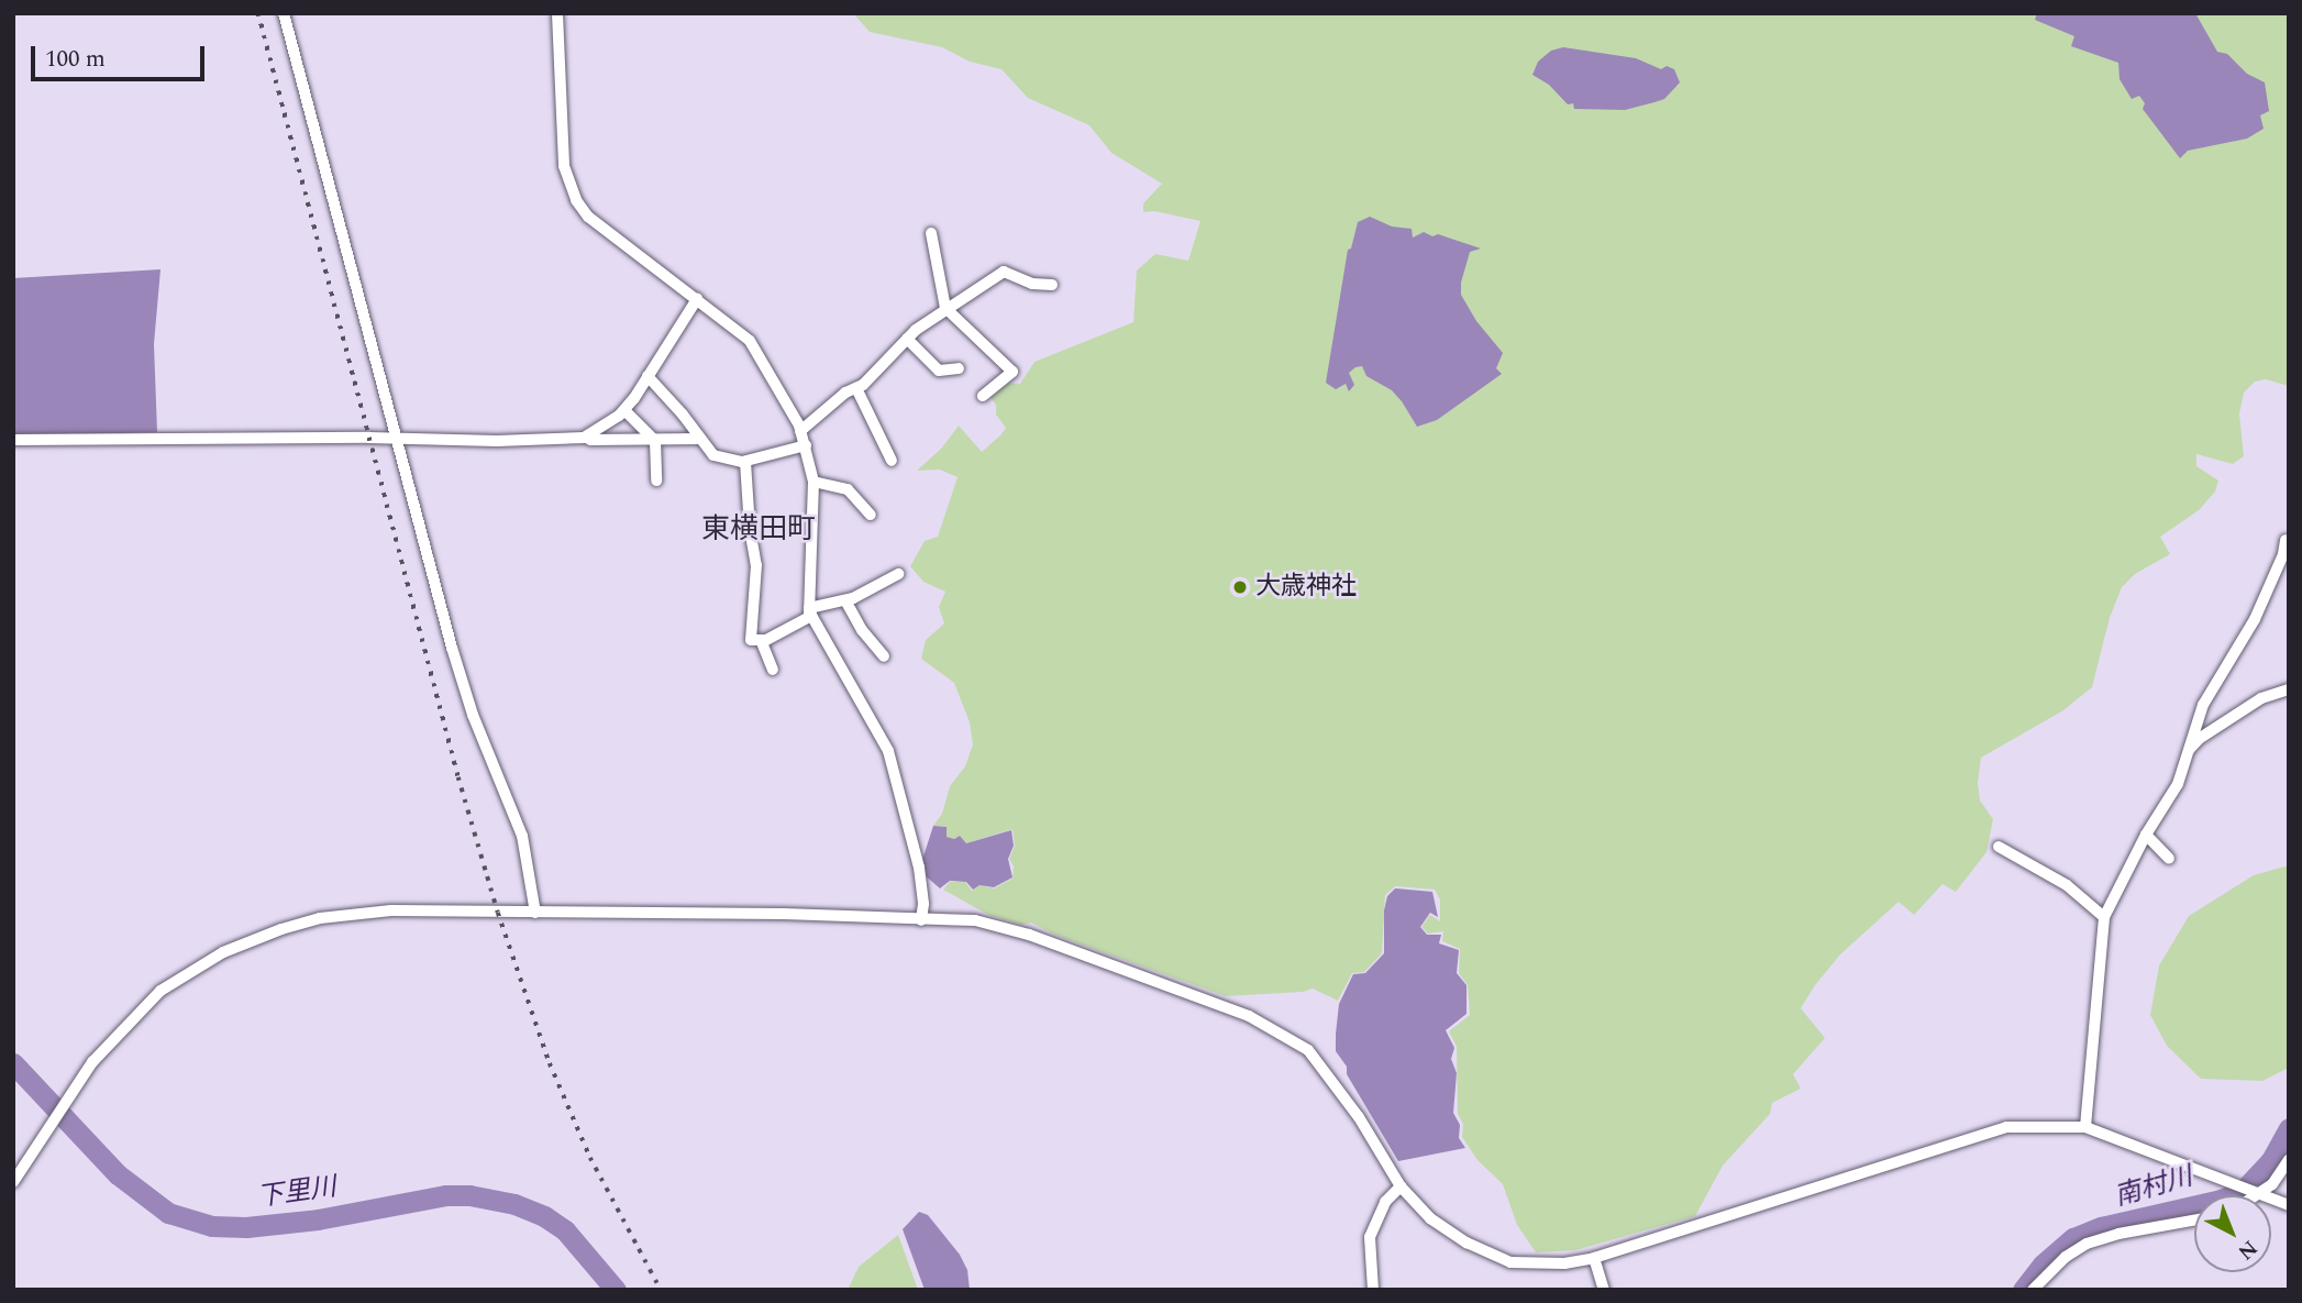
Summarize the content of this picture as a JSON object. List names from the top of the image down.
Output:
{
  "districts": ["東横田町"],
  "water": ["南村川", "下里川"],
  "places": ["大歳神社"],
  "scale_bar": "100 m",
  "north": "bottom right"
}
